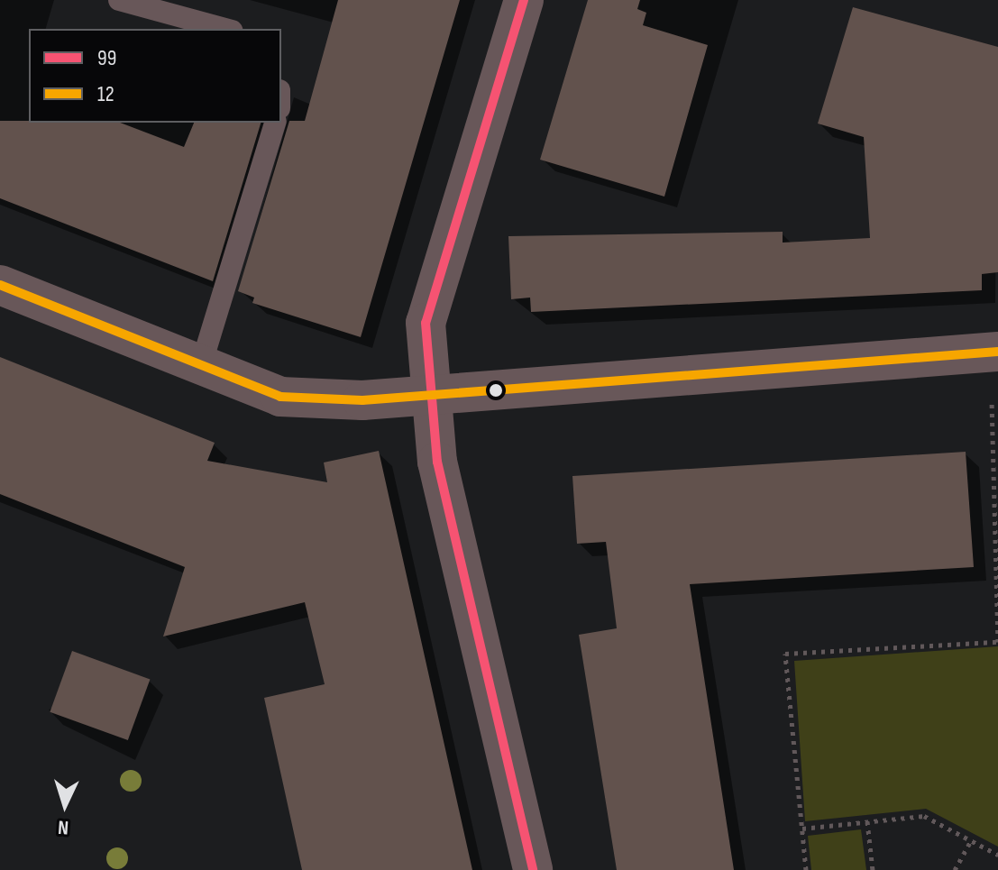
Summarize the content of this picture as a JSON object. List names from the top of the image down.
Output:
{
  "lines": ["transit line 99", "transit line 12"],
  "legend": ["99", "12"],
  "north": "bottom"
}
